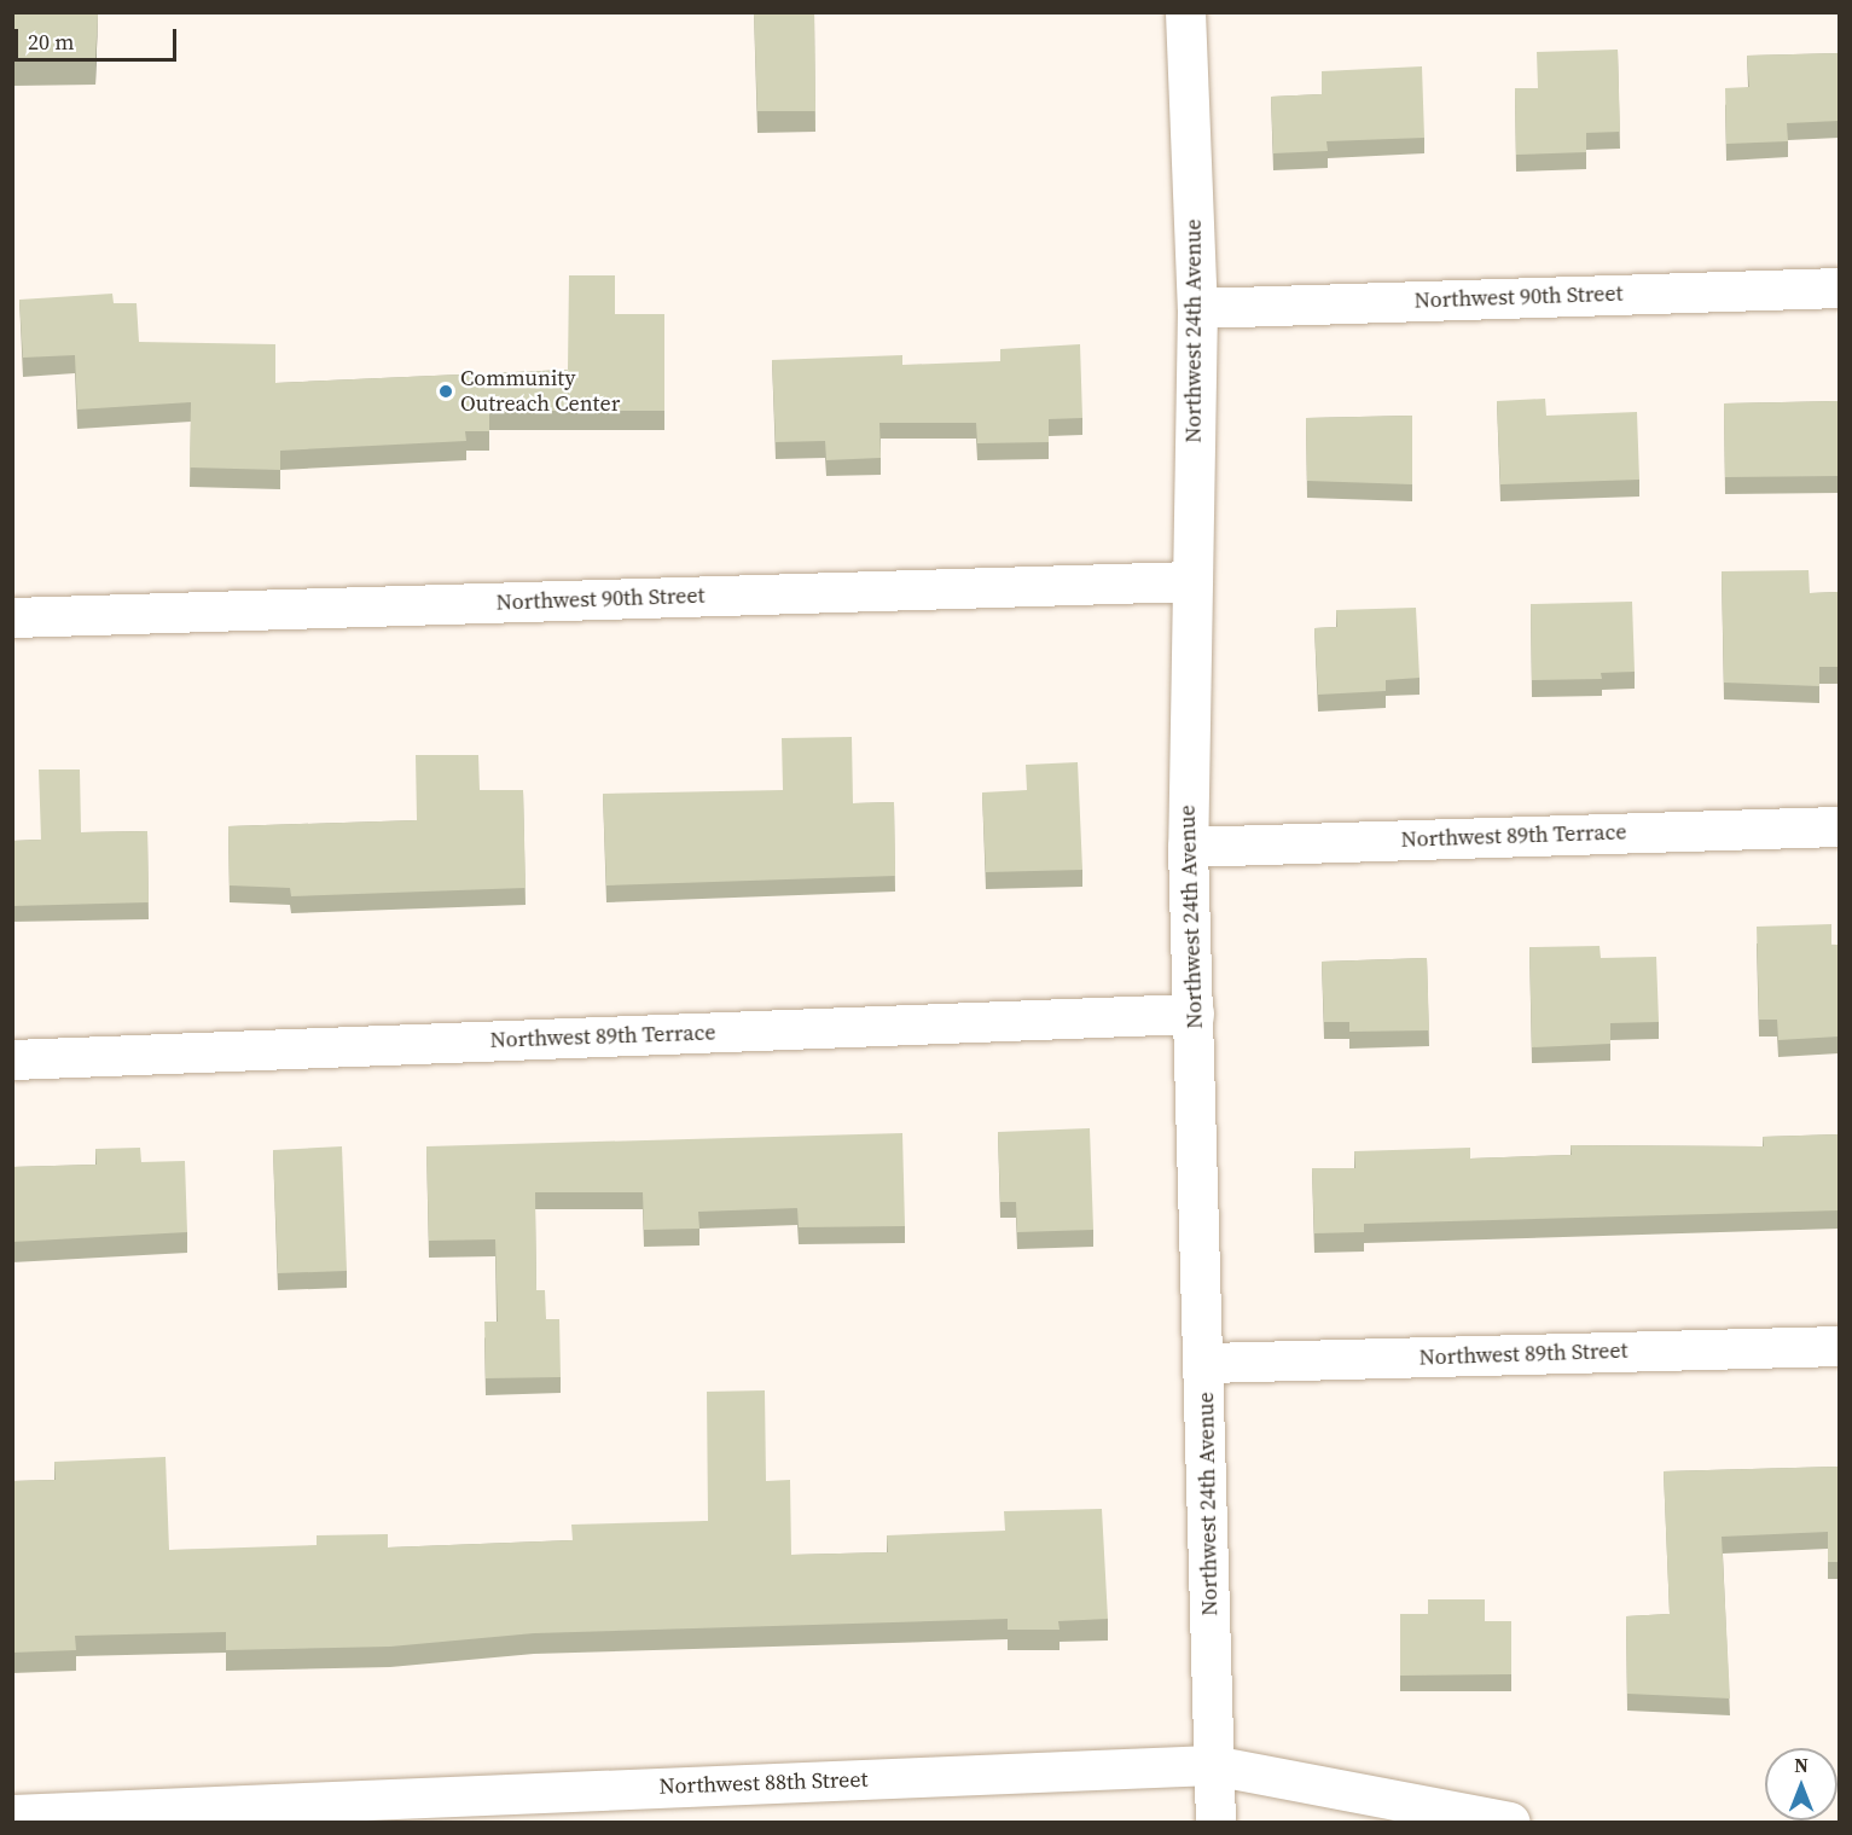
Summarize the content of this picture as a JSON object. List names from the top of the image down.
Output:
{
  "streets": {
    "street": [
      "Northwest 90th Street",
      "Northwest 24th Avenue",
      "Northwest 89th Terrace",
      "Northwest 89th Street",
      "Northwest 88th Street"
    ]
  },
  "crossings": [
    ["Northwest 90th Street", "Northwest 24th Avenue"],
    ["Northwest 24th Avenue", "Northwest 89th Terrace"],
    ["Northwest 24th Avenue", "Northwest 89th Street"],
    ["Northwest 24th Avenue", "Northwest 88th Street"]
  ],
  "places": ["Community Outreach Center"],
  "scale_bar": "20 m",
  "north": "top"
}
